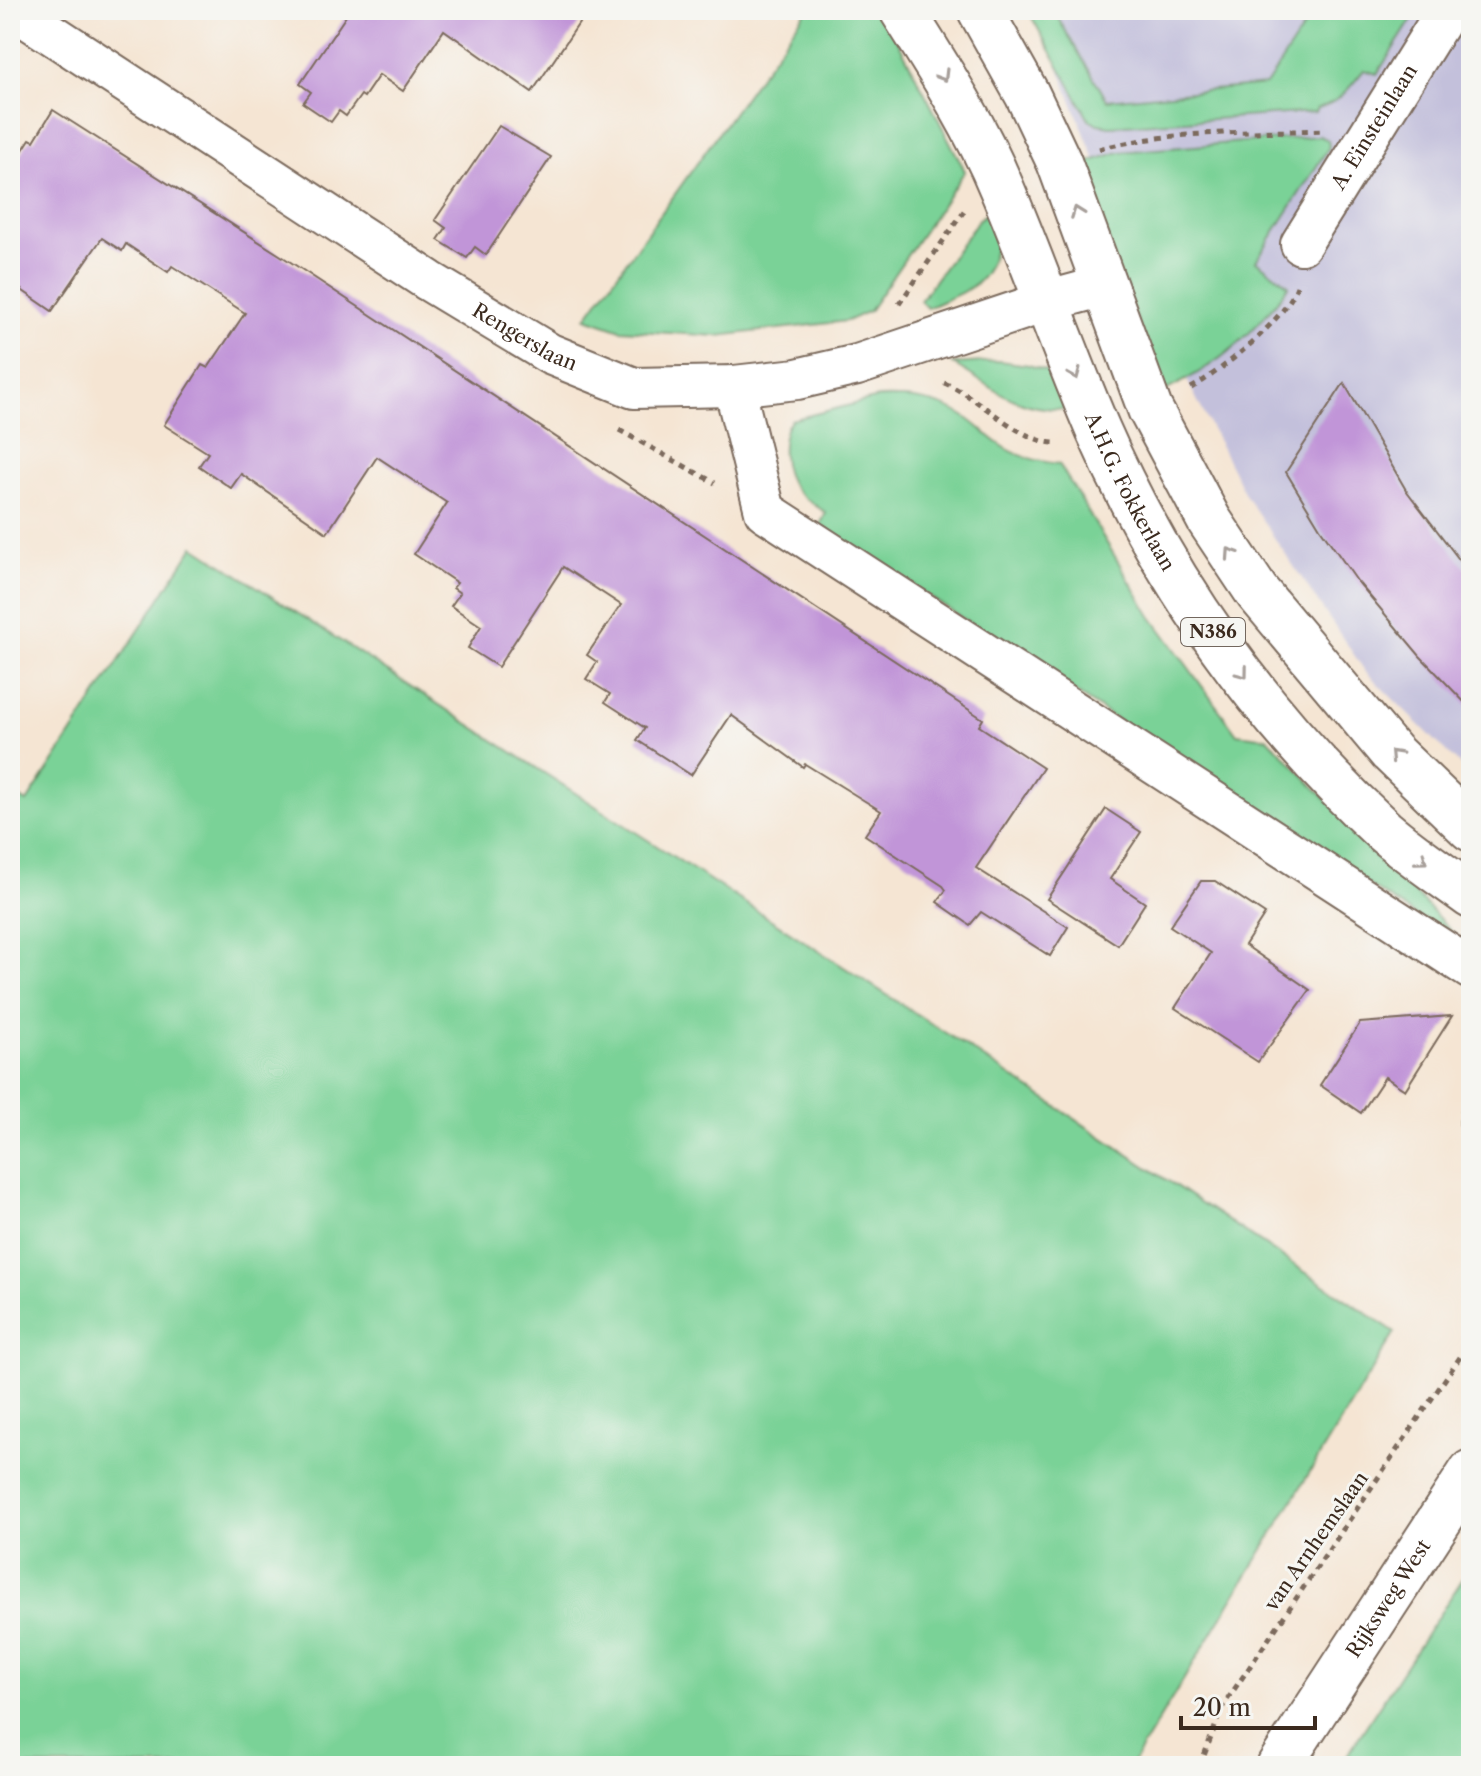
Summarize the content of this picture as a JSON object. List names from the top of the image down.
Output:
{
  "streets": {
    "main road": ["A.H.G. Fokkerlaan", "N386", "Rijksweg West"],
    "street": ["A. Einsteinlaan", "Rengerslaan"],
    "path": ["van Arnhemslaan"]
  },
  "crossings": [
    ["Rengerslaan", "A.H.G. Fokkerlaan"],
    ["Rengerslaan", "N386"]
  ],
  "scale_bar": "20 m"
}
